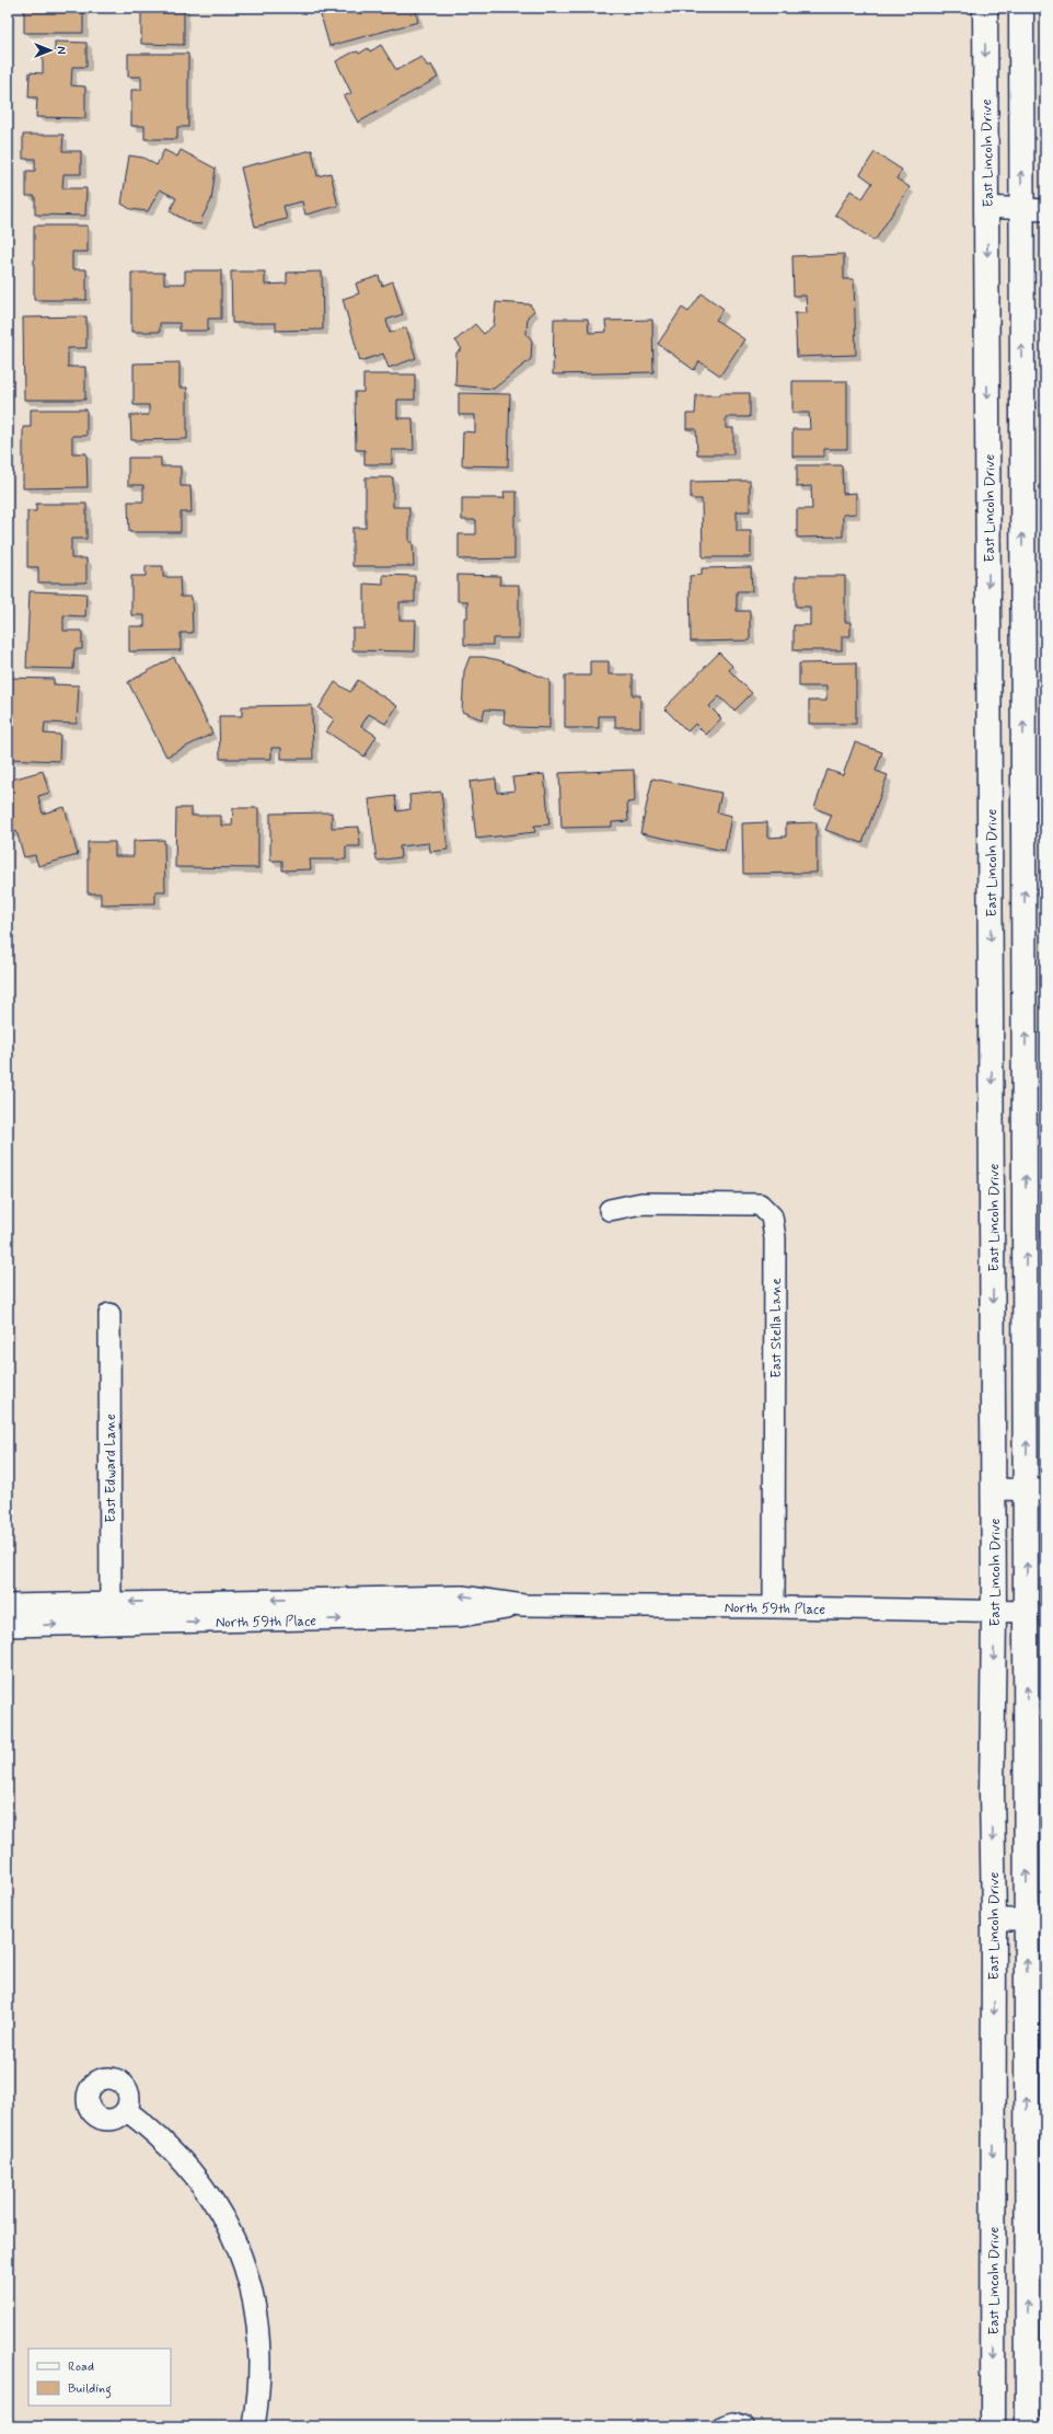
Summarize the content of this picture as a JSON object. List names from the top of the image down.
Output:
{
  "streets": {
    "main road": ["East Lincoln Drive"],
    "street": ["East Stella Lane", "East Edward Lane", "North 59th Place"]
  },
  "crossings": [
    ["East Lincoln Drive", "North 59th Place"],
    ["East Stella Lane", "North 59th Place"],
    ["East Edward Lane", "North 59th Place"]
  ],
  "legend": ["Road", "Building"],
  "north": "right"
}
